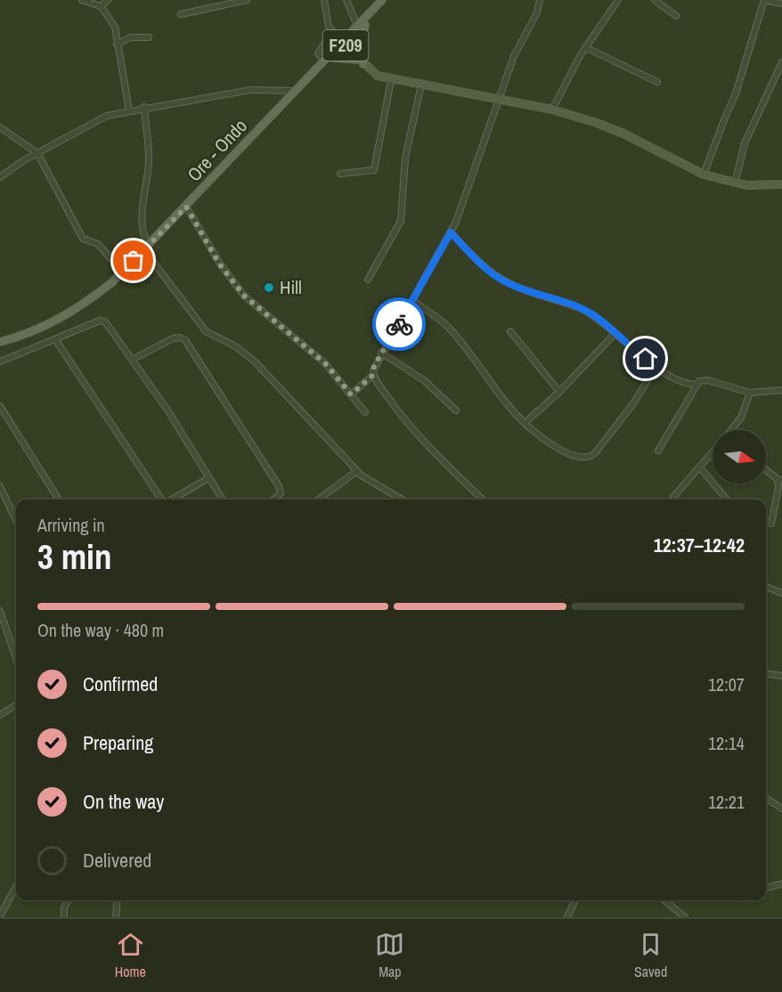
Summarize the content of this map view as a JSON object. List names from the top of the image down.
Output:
{
  "streets": {
    "main road": ["F209", "Ore - Ondo"]
  },
  "crossings": [
    ["F209", "Ore - Ondo"]
  ],
  "places": ["Hill"],
  "north": "right",
  "page": {
    "heading": ["3 min", "Arriving in", "12:37–12:42"],
    "bar": "On the way · 480 m",
    "list": [
      ["Confirmed", "12:07"],
      ["Preparing", "12:14"],
      ["On the way", "12:21"],
      "Delivered"
    ],
    "tabs": ["Home", "Map", "Saved"]
  }
}
